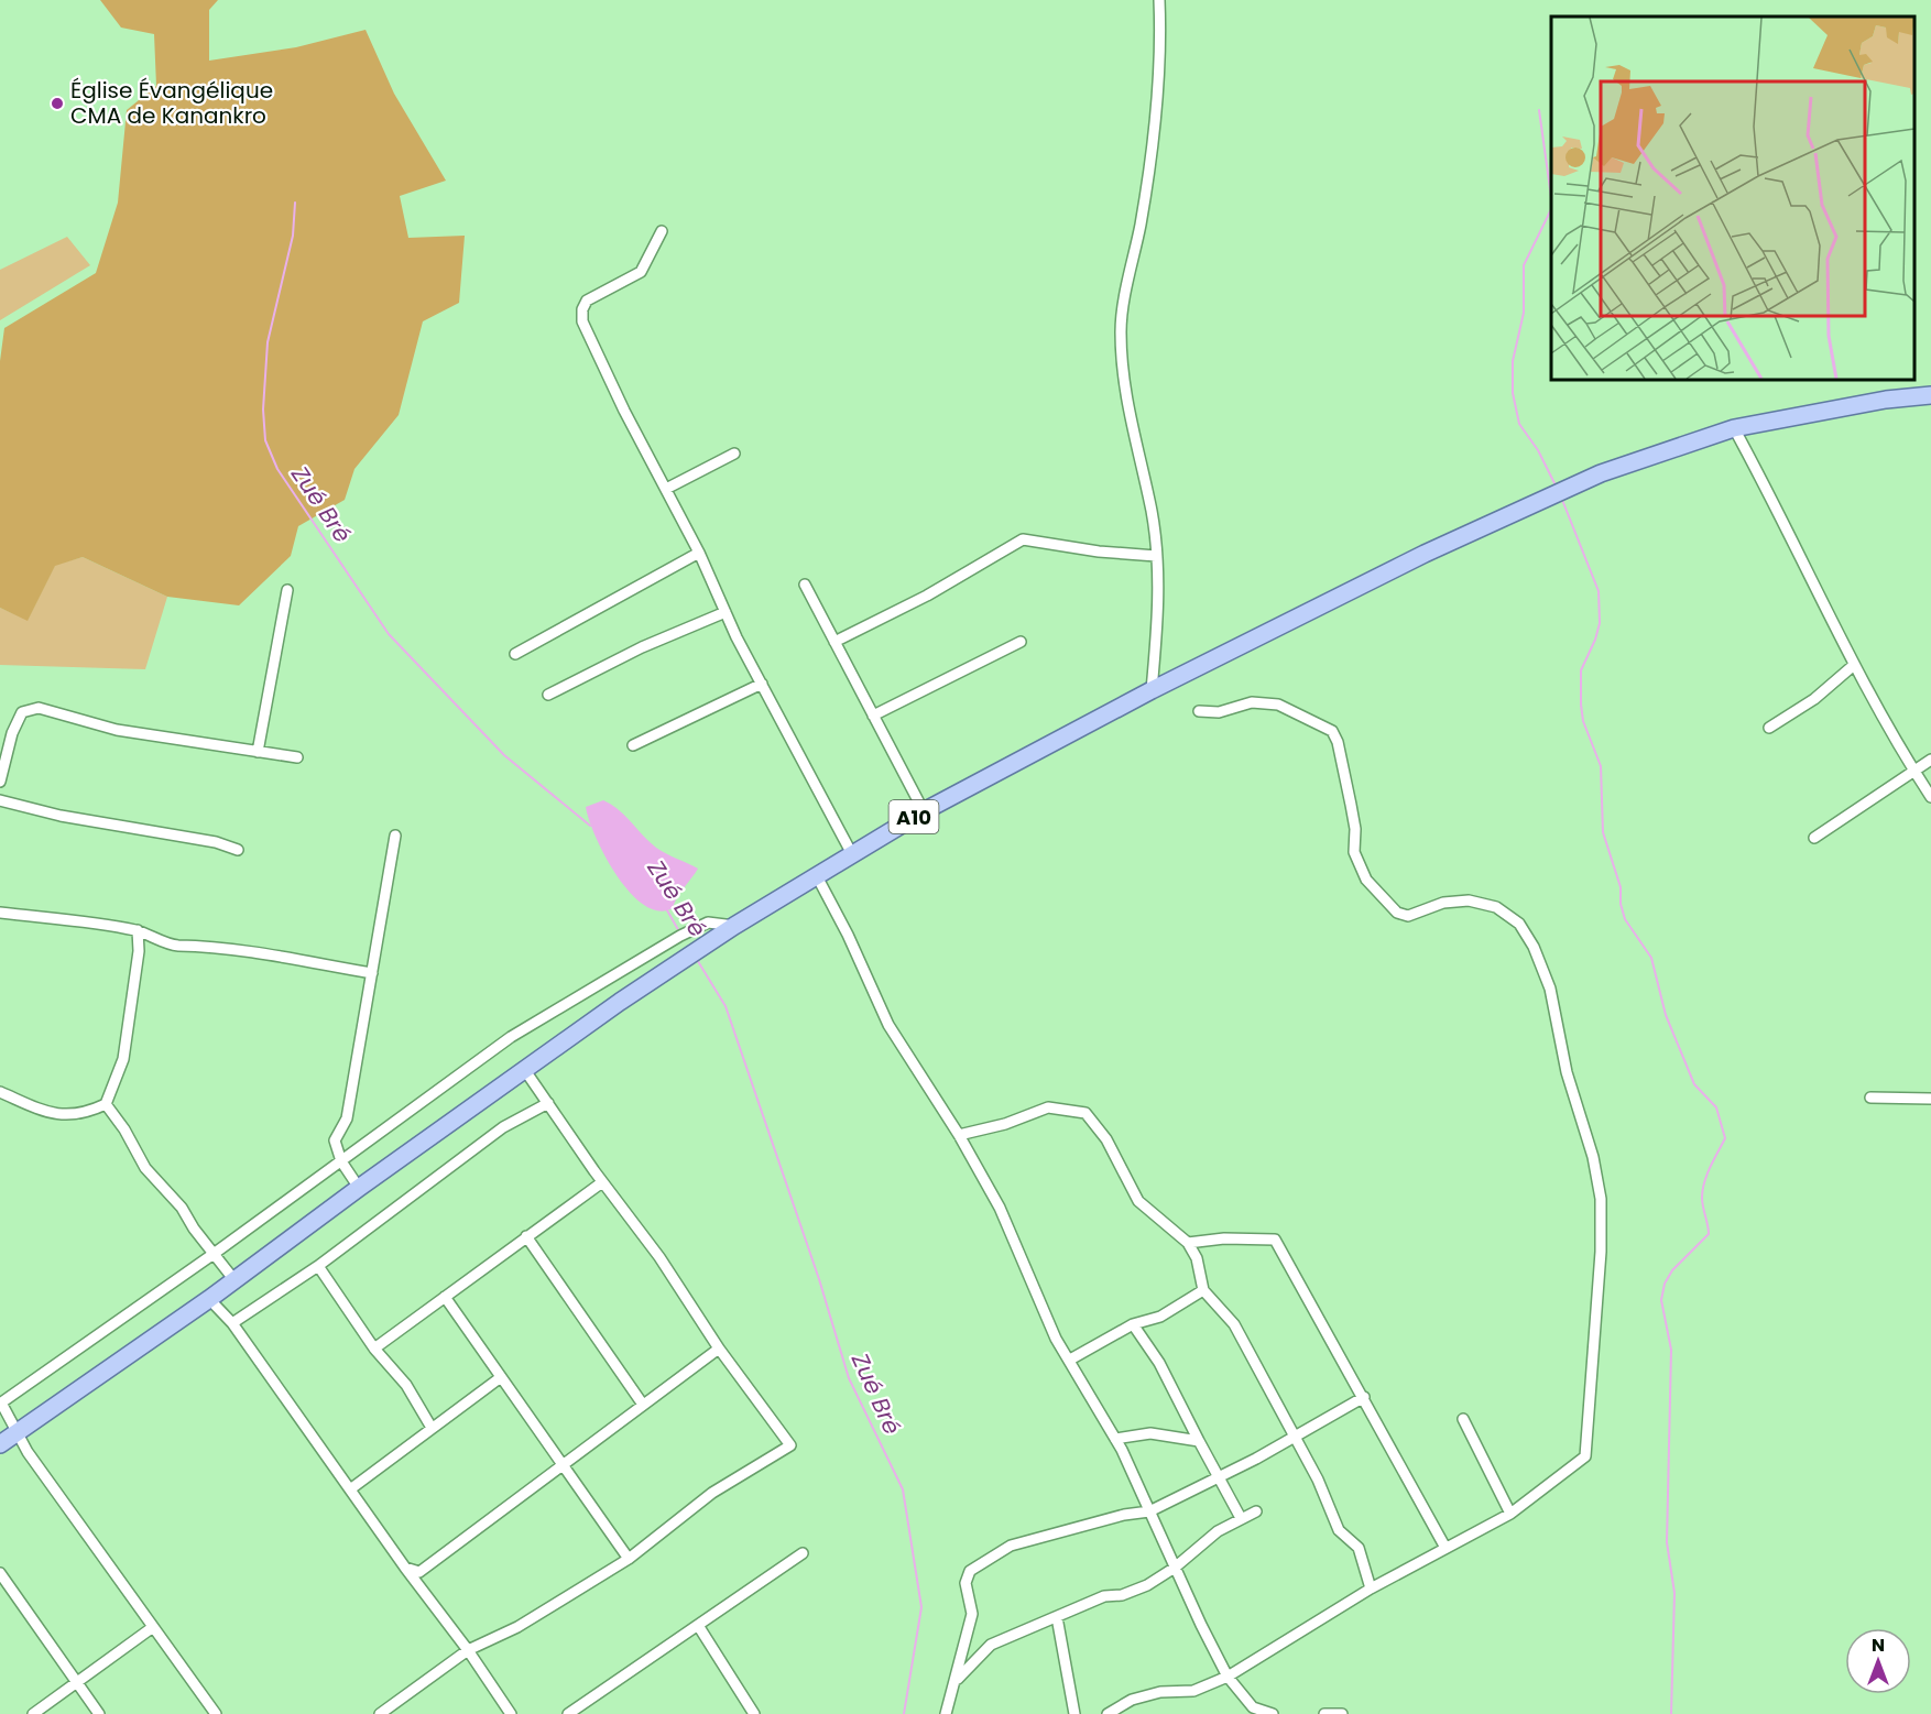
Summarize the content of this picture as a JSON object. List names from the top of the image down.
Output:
{
  "streets": {
    "main road": ["A10"]
  },
  "water": ["Zué Bré"],
  "places": ["Église Évangélique CMA de Kanankro"],
  "north": "top"
}
